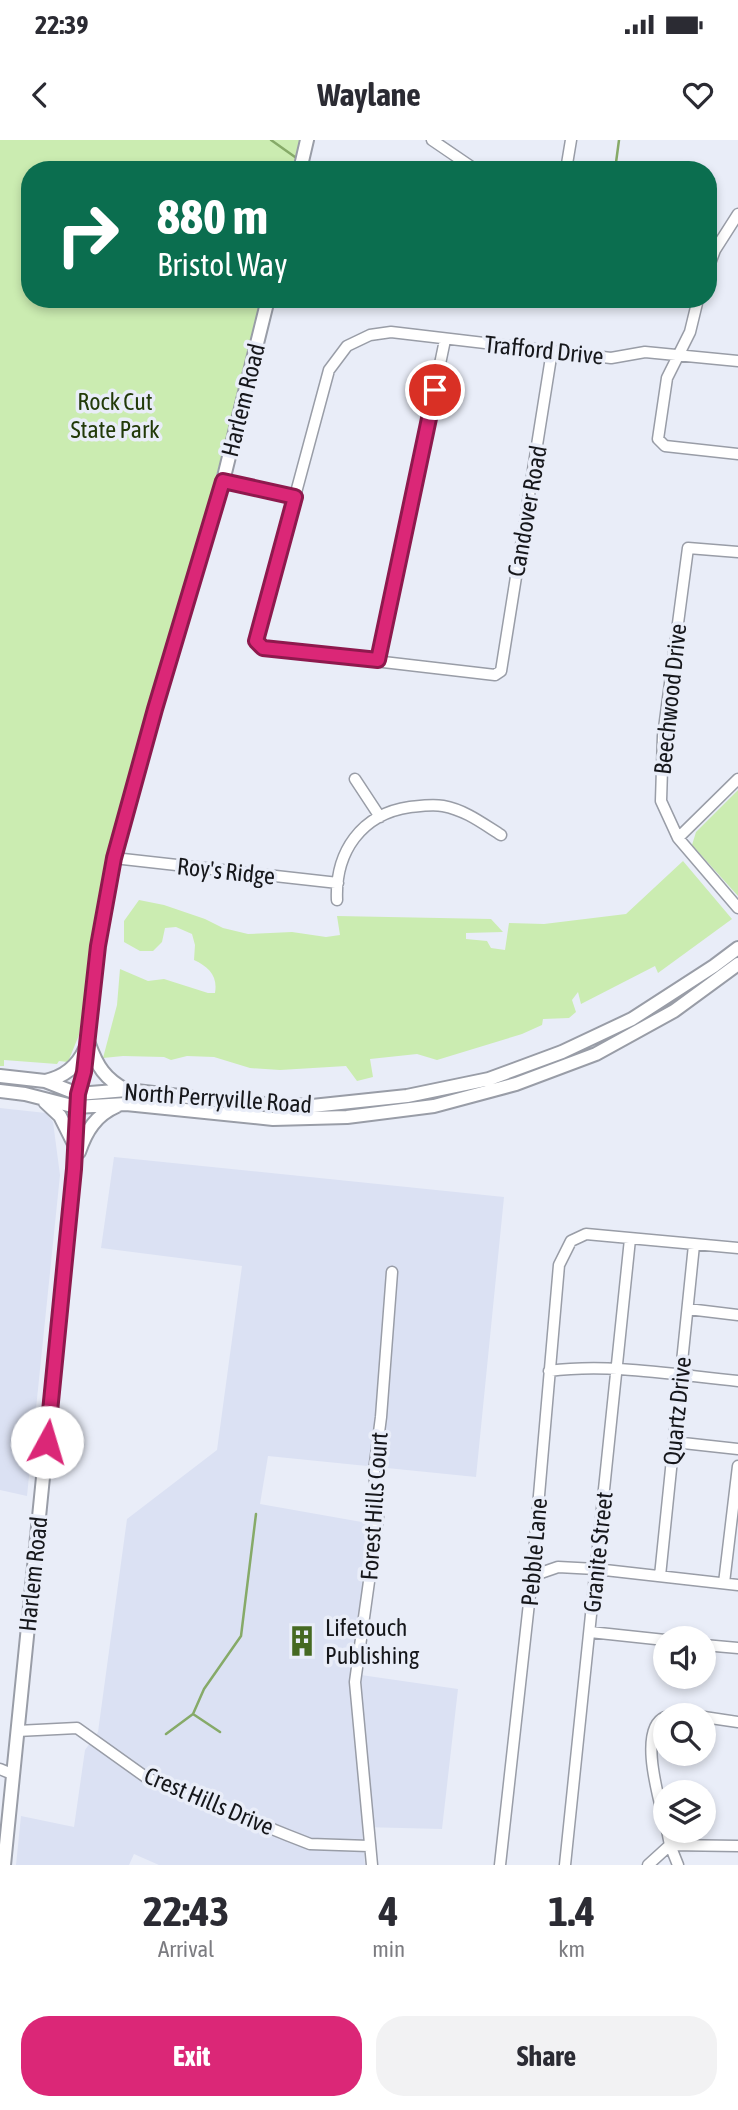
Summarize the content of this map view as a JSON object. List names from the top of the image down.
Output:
{
  "streets": {
    "main road": ["Harlem Road", "North Perryville Road"],
    "street": [
      "Trafford Drive",
      "Candover Road",
      "Beechwood Drive",
      "Roy's Ridge",
      "Quartz Drive",
      "Forest Hills Court",
      "Pebble Lane",
      "Granite Street",
      "Crest Hills Drive"
    ]
  },
  "crossings": [
    ["Trafford Drive", "Candover Road"],
    ["Harlem Road", "Roy's Ridge"],
    ["Harlem Road", "North Perryville Road"],
    ["Harlem Road", "Crest Hills Drive"],
    ["Forest Hills Court", "Crest Hills Drive"],
    ["Pebble Lane", "Granite Street"]
  ],
  "parks": ["Rock Cut State Park"],
  "places": {
    "building": ["Lifetouch Publishing"]
  },
  "page": {
    "status": "22:39",
    "header": "Waylane",
    "turn": ["880 m", "Bristol Way"],
    "eta": [
      "22:43",
      "Arrival",
      "4",
      "min",
      "1.4",
      "km"
    ],
    "buttons": ["Exit", "Share"]
  }
}
